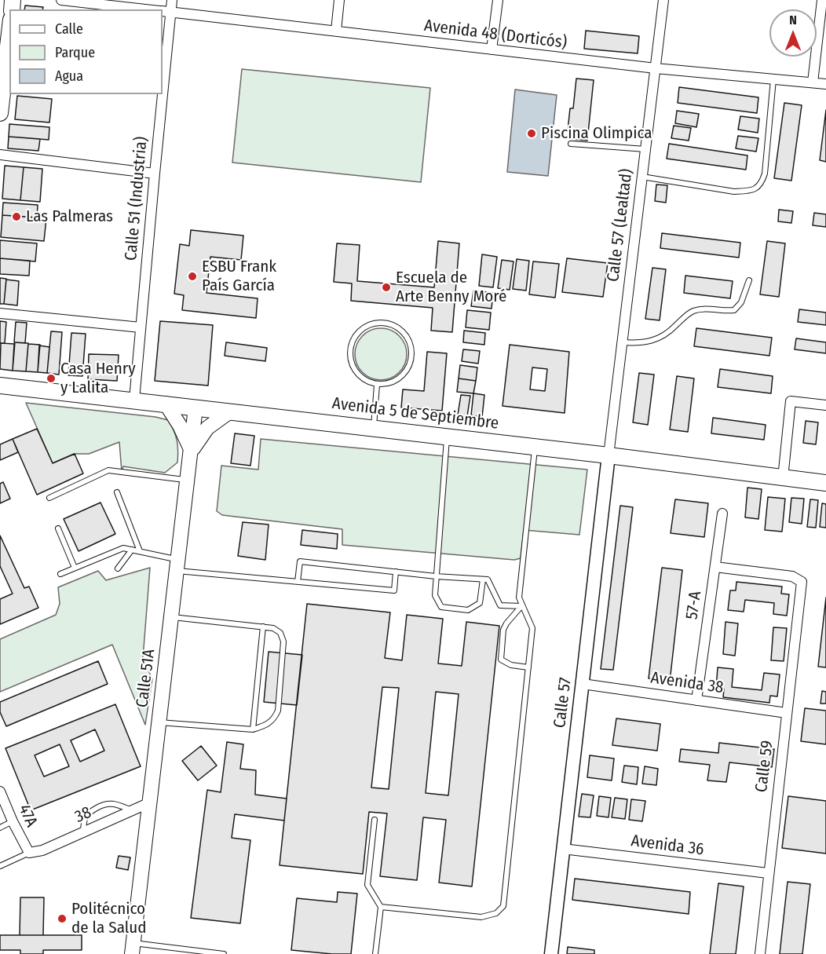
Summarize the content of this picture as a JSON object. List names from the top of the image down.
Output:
{
  "streets": {
    "main road": ["Avenida 5 de Septiembre", "Calle 51A"],
    "street": [
      "Avenida 48 (Dorticós)",
      "Calle 51 (Industria)",
      "Calle 57 (Lealtad)",
      "57-A",
      "Avenida 38",
      "Calle 57",
      "Calle 59",
      "38",
      "47A",
      "Avenida 36"
    ]
  },
  "crossings": [
    ["Avenida 48 (Dorticós)", "Calle 51 (Industria)"],
    ["Avenida 48 (Dorticós)", "Calle 57 (Lealtad)"],
    ["Calle 51 (Industria)", "Avenida 5 de Septiembre"],
    ["Calle 57 (Lealtad)", "Avenida 5 de Septiembre"],
    ["Calle 57 (Lealtad)", "Calle 57"],
    ["Avenida 5 de Septiembre", "Calle 51A"],
    ["Avenida 5 de Septiembre", "Calle 57"],
    ["57-A", "Avenida 38"],
    ["57-A", "Calle 59"],
    ["Calle 51A", "38"],
    ["Avenida 38", "Calle 57"],
    ["Avenida 38", "Calle 59"],
    ["Calle 57", "Avenida 36"],
    ["Calle 59", "Avenida 36"],
    ["38", "47A"]
  ],
  "places": [
    "Piscina Olimpica",
    "Las Palmeras",
    "ESBU Frank País García",
    "Escuela de Arte Benny Moré",
    "Casa Henry y Lalita",
    "Politécnico de la Salud"
  ],
  "legend": ["Calle", "Parque", "Agua"],
  "north": "top"
}
